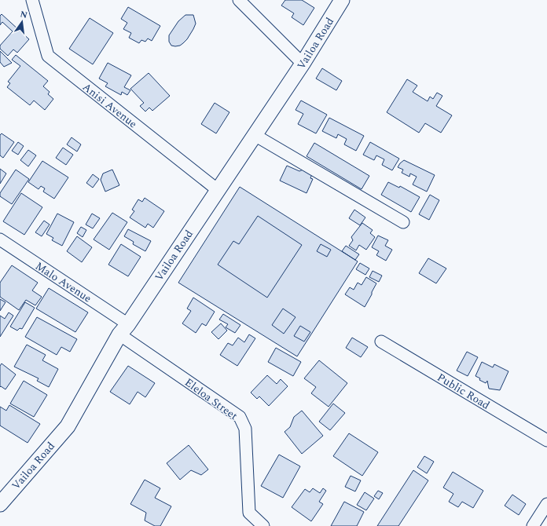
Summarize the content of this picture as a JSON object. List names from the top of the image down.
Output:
{
  "streets": {
    "main road": ["Vailoa Road"],
    "street": [
      "Anisi Avenue",
      "Malo Avenue",
      "Public Road",
      "Eleloa Street"
    ]
  },
  "crossings": [
    ["Vailoa Road", "Anisi Avenue"],
    ["Vailoa Road", "Malo Avenue"],
    ["Vailoa Road", "Eleloa Street"],
    ["Malo Avenue", "Eleloa Street"]
  ],
  "north": "top"
}
